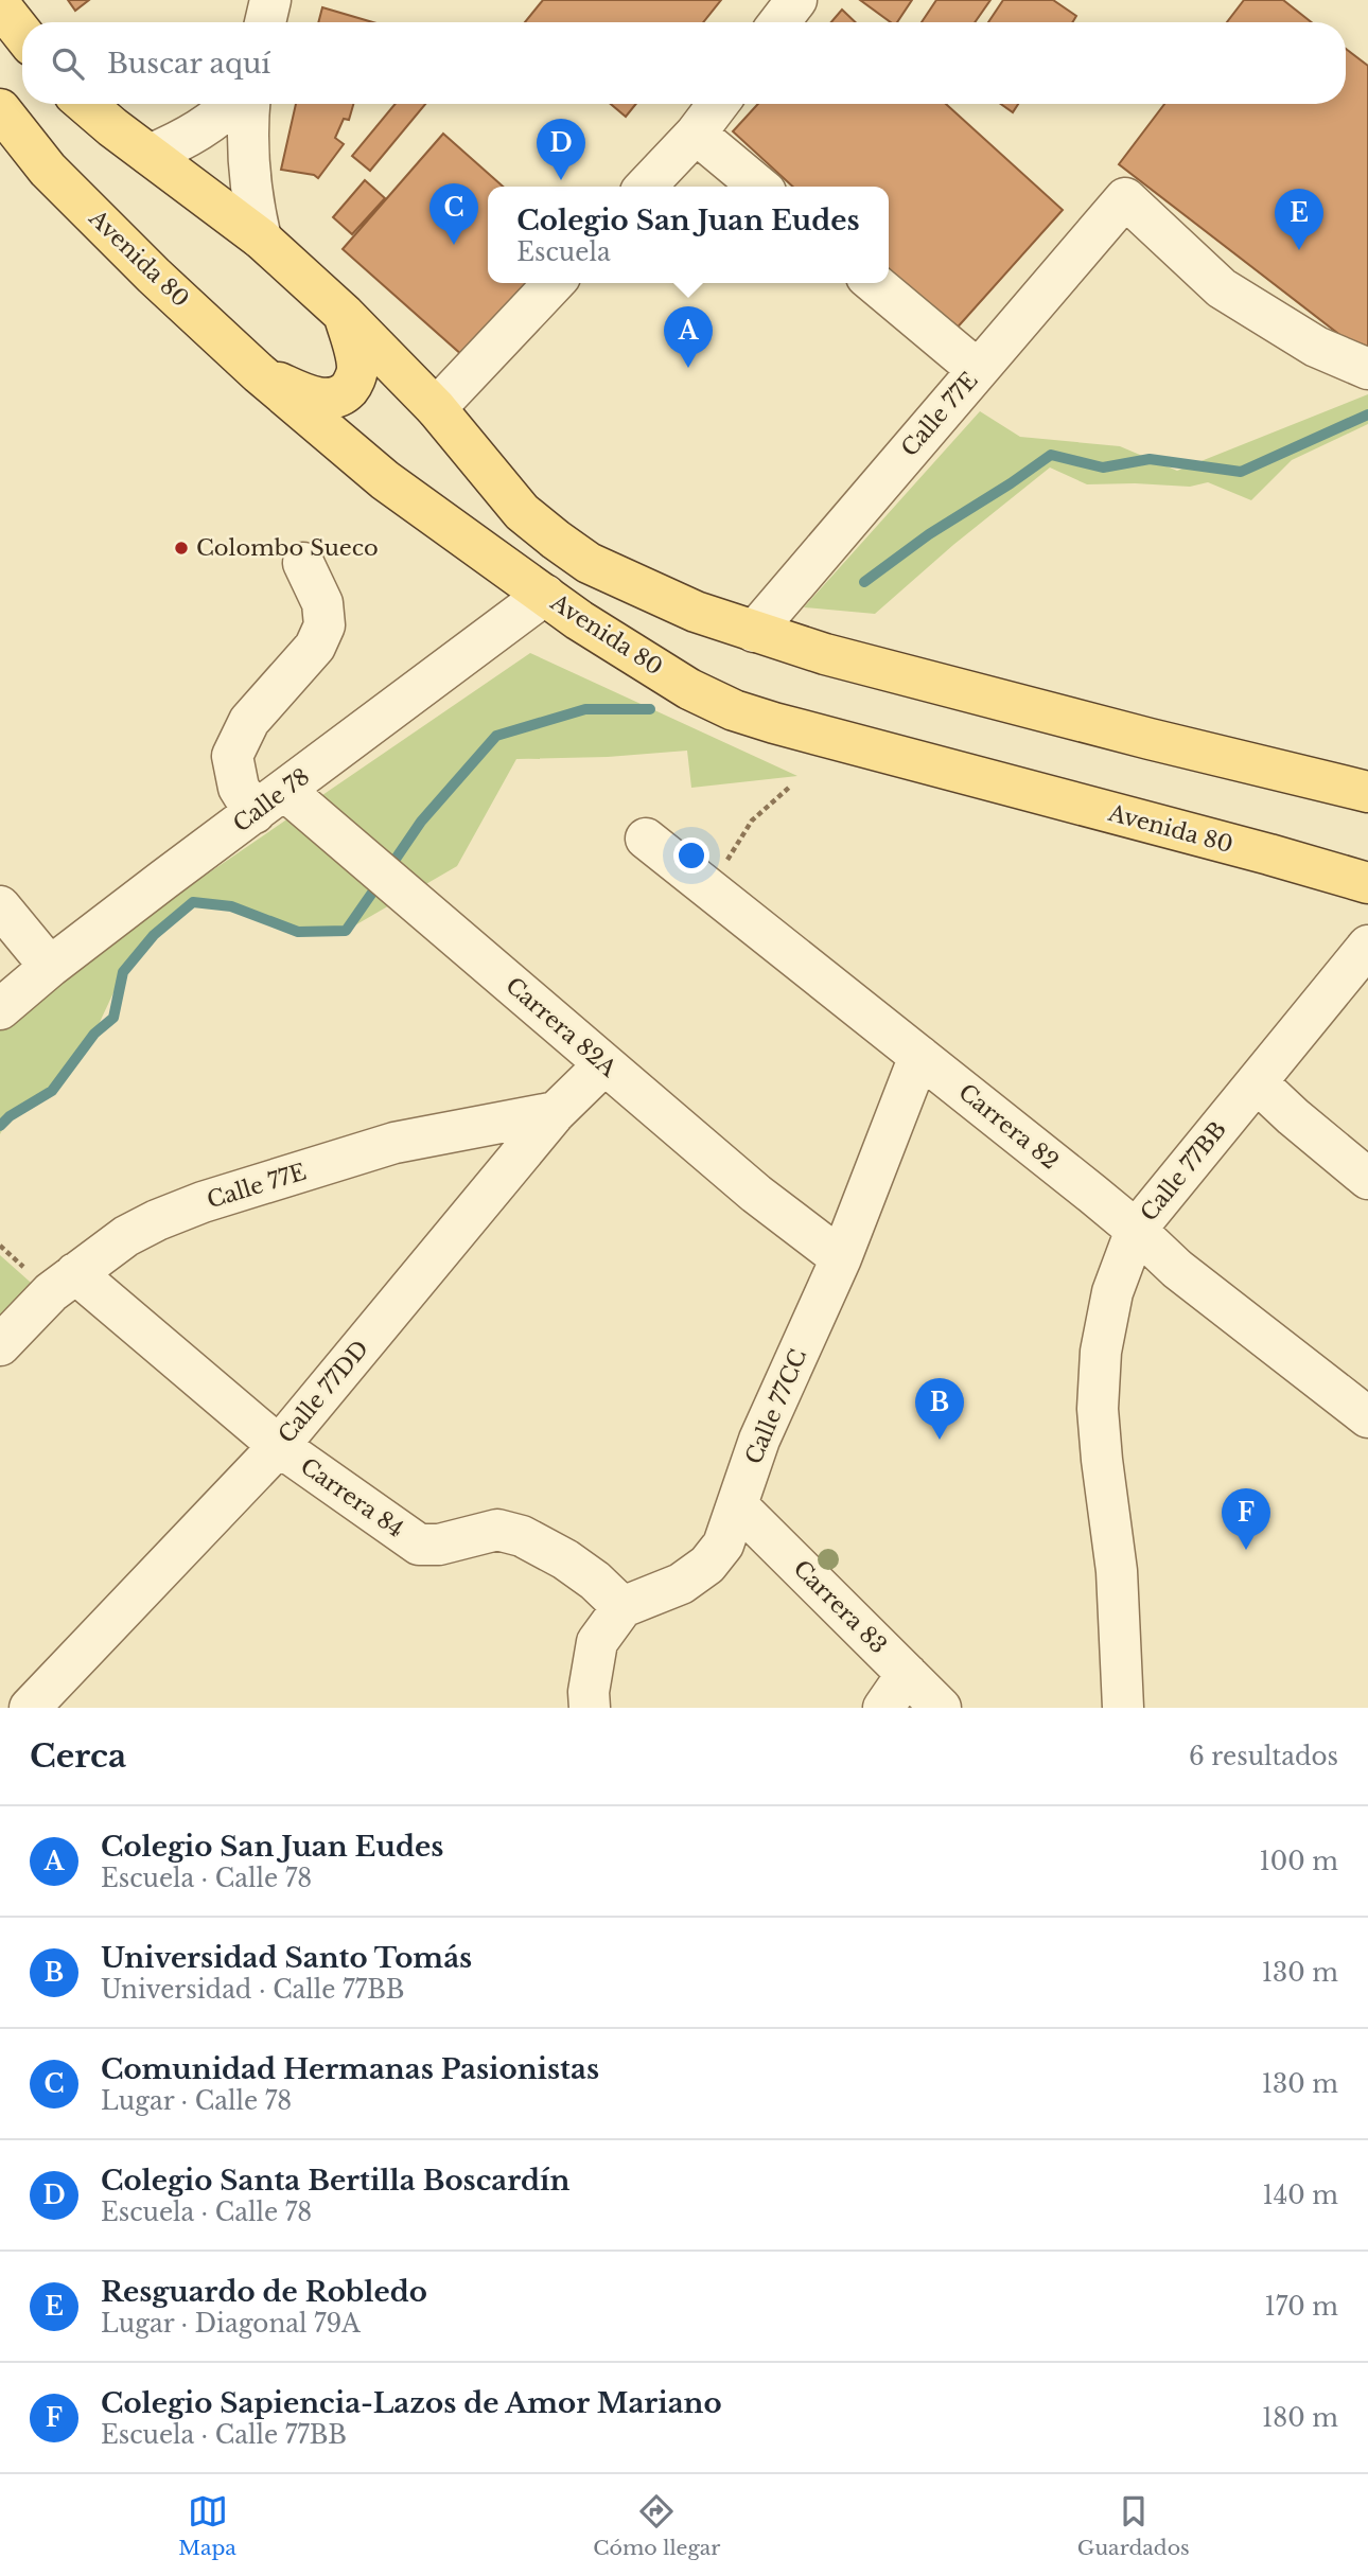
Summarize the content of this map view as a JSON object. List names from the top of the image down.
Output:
{
  "streets": {
    "main road": ["Avenida 80"],
    "street": [
      "Calle 77E",
      "Calle 78",
      "Carrera 82A",
      "Carrera 82",
      "Calle 77BB",
      "Calle 77DD",
      "Calle 77CC",
      "Carrera 84",
      "Carrera 83"
    ]
  },
  "crossings": [
    ["Avenida 80", "Calle 78"],
    ["Calle 77E", "Calle 77DD"],
    ["Calle 77E", "Carrera 84"],
    ["Calle 78", "Carrera 82A"],
    ["Carrera 82A", "Calle 77DD"],
    ["Carrera 82A", "Calle 77CC"],
    ["Carrera 82", "Calle 77BB"],
    ["Carrera 82", "Calle 77CC"],
    ["Calle 77DD", "Carrera 84"],
    ["Calle 77CC", "Carrera 84"],
    ["Calle 77CC", "Carrera 83"]
  ],
  "places": ["Colombo Sueco"],
  "page": {
    "search": "Buscar aquí",
    "pins": [
      "D",
      "C",
      "E",
      "A",
      "B",
      "F"
    ],
    "popup": ["Colegio San Juan Eudes", "Escuela"],
    "heading": ["Cerca", "6 resultados"],
    "list": [
      {
        "mark": "A",
        "name": "Colegio San Juan Eudes",
        "note": "Escuela · Calle 78",
        "value": "100 m"
      },
      {
        "mark": "B",
        "name": "Universidad Santo Tomás",
        "note": "Universidad · Calle 77BB",
        "value": "130 m"
      },
      {
        "mark": "C",
        "name": "Comunidad Hermanas Pasionistas",
        "note": "Lugar · Calle 78",
        "value": "130 m"
      },
      {
        "mark": "D",
        "name": "Colegio Santa Bertilla Boscardín",
        "note": "Escuela · Calle 78",
        "value": "140 m"
      },
      {
        "mark": "E",
        "name": "Resguardo de Robledo",
        "note": "Lugar · Diagonal 79A",
        "value": "170 m"
      },
      {
        "mark": "F",
        "name": "Colegio Sapiencia-Lazos de Amor Mariano",
        "note": "Escuela · Calle 77BB",
        "value": "180 m"
      }
    ],
    "nav": ["Mapa", "Cómo llegar", "Guardados"]
  }
}
